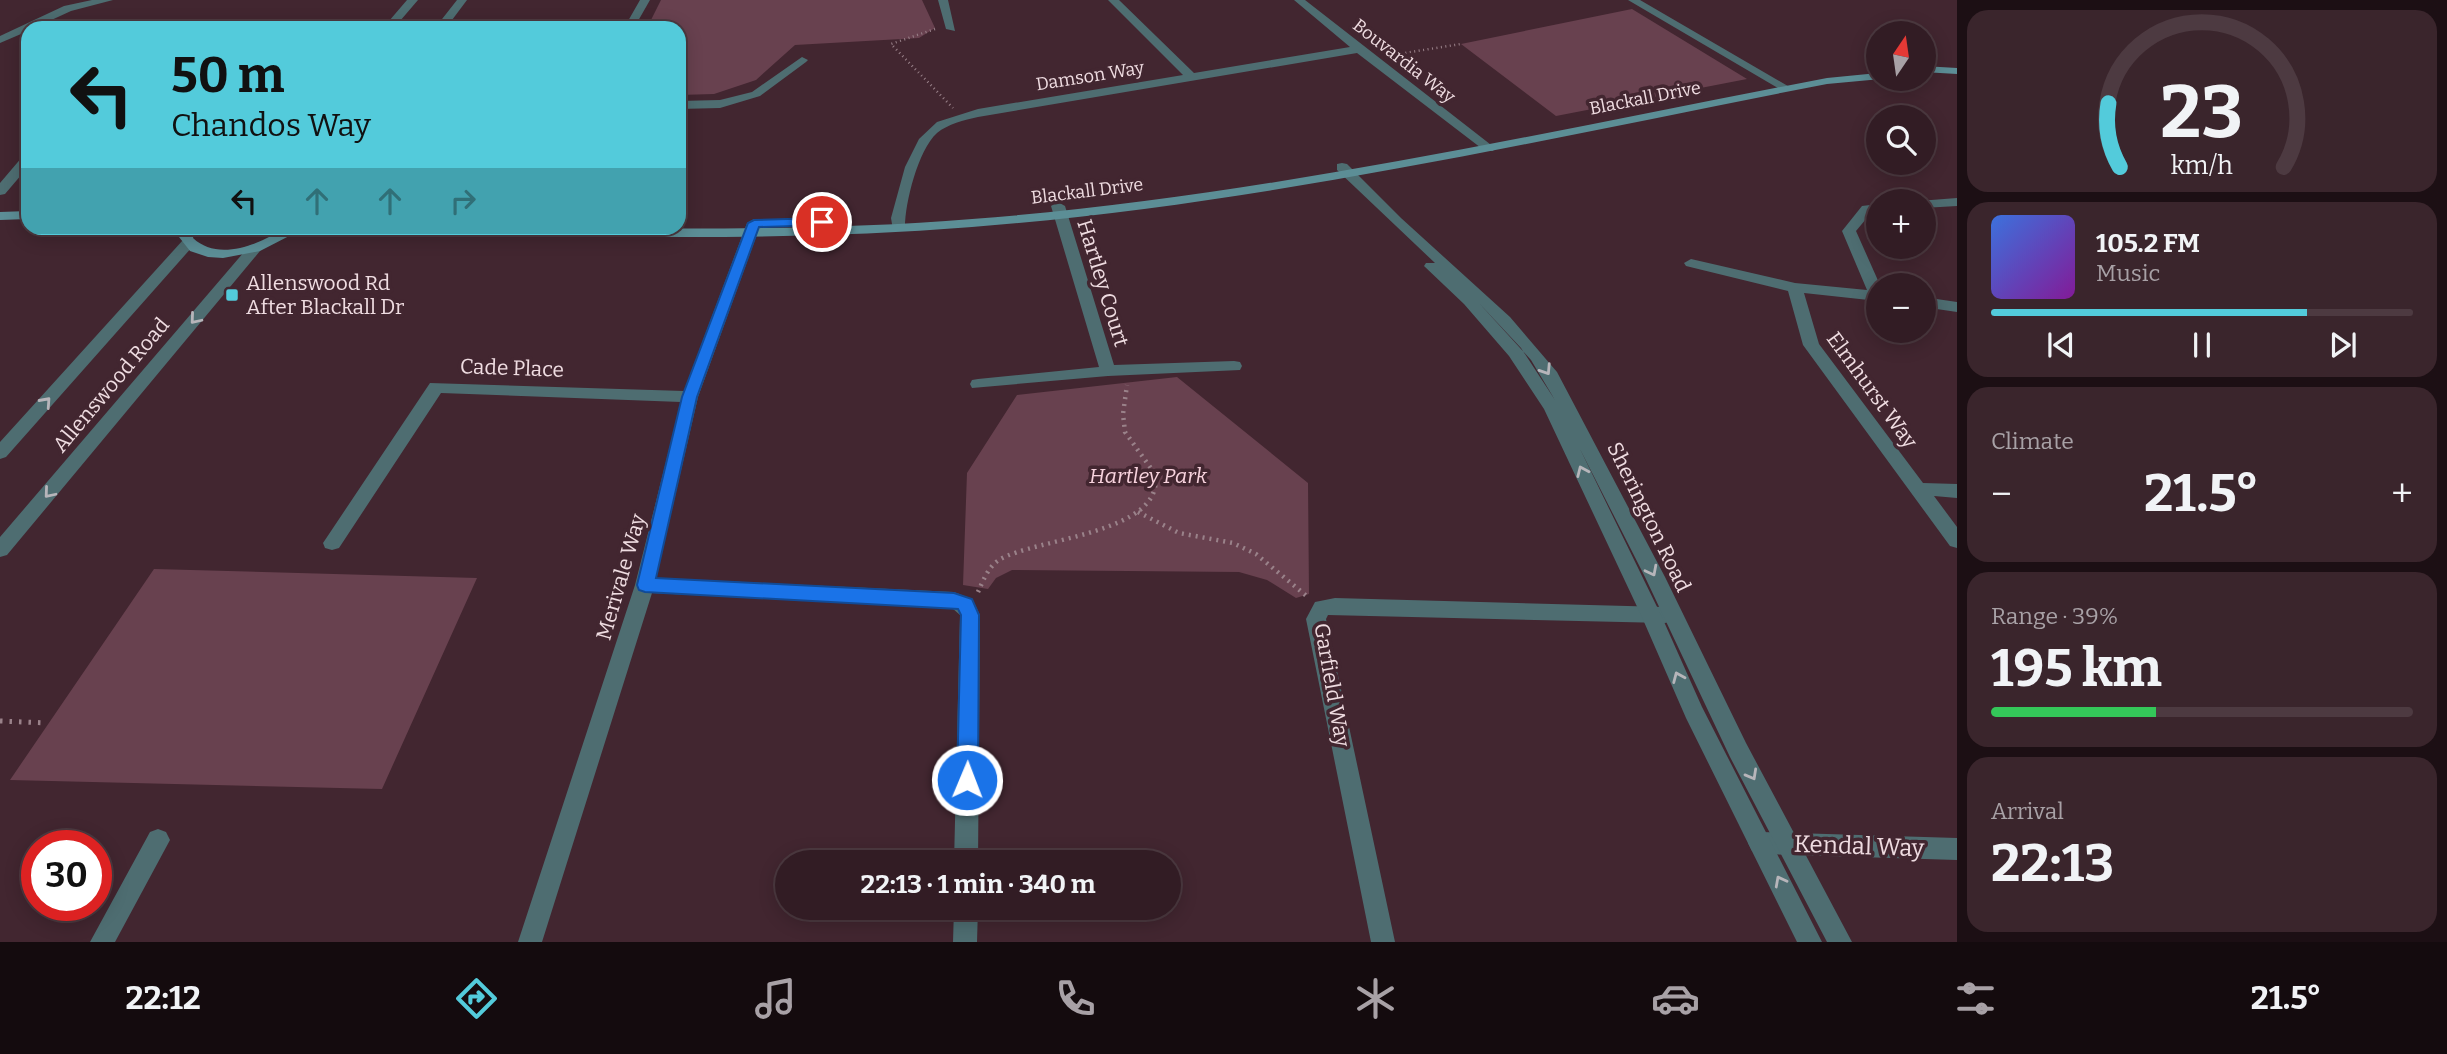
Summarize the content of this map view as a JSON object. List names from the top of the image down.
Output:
{
  "streets": {
    "main road": ["Blackall Drive"],
    "street": [
      "Bouvardia Way",
      "Damson Way",
      "Hartley Court",
      "Cade Place",
      "Allenswood Road",
      "Elmhurst Way",
      "Sherington Road",
      "Merivale Way",
      "Garfield Way",
      "Kendal Way"
    ]
  },
  "crossings": [
    ["Bouvardia Way", "Damson Way"],
    ["Bouvardia Way", "Blackall Drive"],
    ["Damson Way", "Blackall Drive"],
    ["Blackall Drive", "Hartley Court"],
    ["Blackall Drive", "Sherington Road"],
    ["Blackall Drive", "Merivale Way"],
    ["Cade Place", "Merivale Way"],
    ["Sherington Road", "Garfield Way"],
    ["Sherington Road", "Kendal Way"]
  ],
  "parks": ["Hartley Park"],
  "places": {
    "transit": ["Allenswood Rd After Blackall Dr"]
  },
  "north": "top",
  "page": {
    "map_buttons": ["+", "−"],
    "turn": ["50 m", "Chandos Way"],
    "song": ["105.2 FM", "Music"],
    "tile": [
      "Climate",
      ["Range · 39%", "195 km"],
      ["Arrival", "22:13"]
    ],
    "heat": ["−", "21.5°", "+"],
    "limit": "30",
    "trip": "22:13 · 1 min · 340 m",
    "tabs": ["22:12", "21.5°"],
    "gauge": ["23", "km/h"]
  }
}
